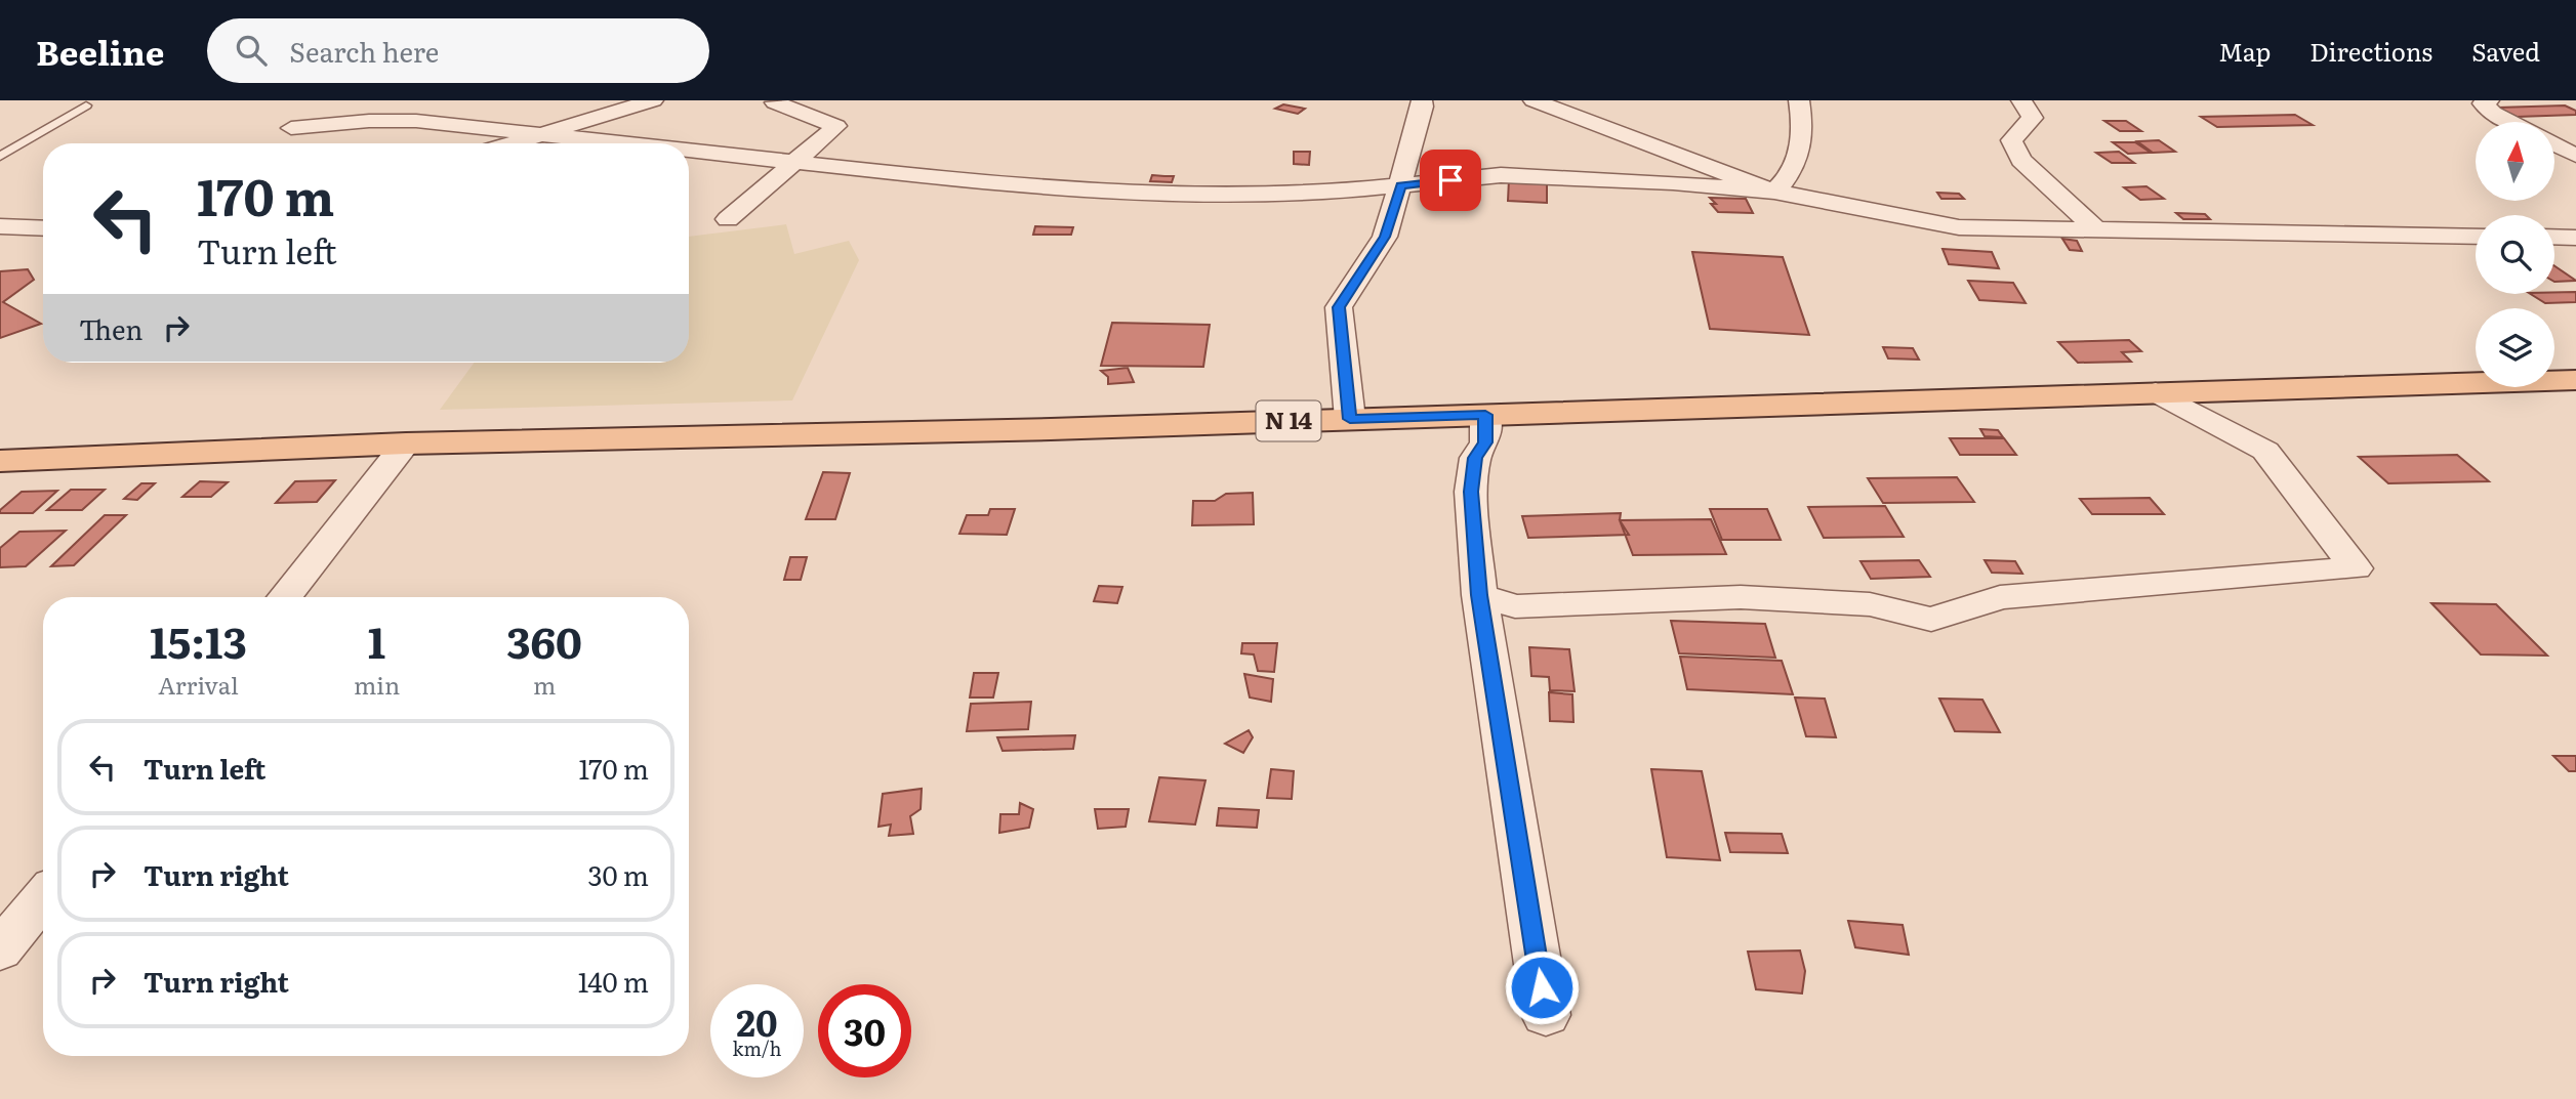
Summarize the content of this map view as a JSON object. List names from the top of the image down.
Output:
{
  "streets": {
    "main road": ["N 14"]
  },
  "north": "top",
  "page": {
    "header": "Beeline",
    "search": "Search here",
    "nav": ["Map", "Directions", "Saved"],
    "turn": ["170 m", "Turn left"],
    "then": "Then",
    "eta": [
      "15:13",
      "Arrival",
      "1",
      "min",
      "360",
      "m"
    ],
    "list": [
      {
        "name": "Turn left",
        "value": "170 m"
      },
      {
        "name": "Turn right",
        "value": "30 m"
      },
      {
        "name": "Turn right",
        "value": "140 m"
      }
    ],
    "speed": "20 km/h",
    "limit": "30"
  }
}
